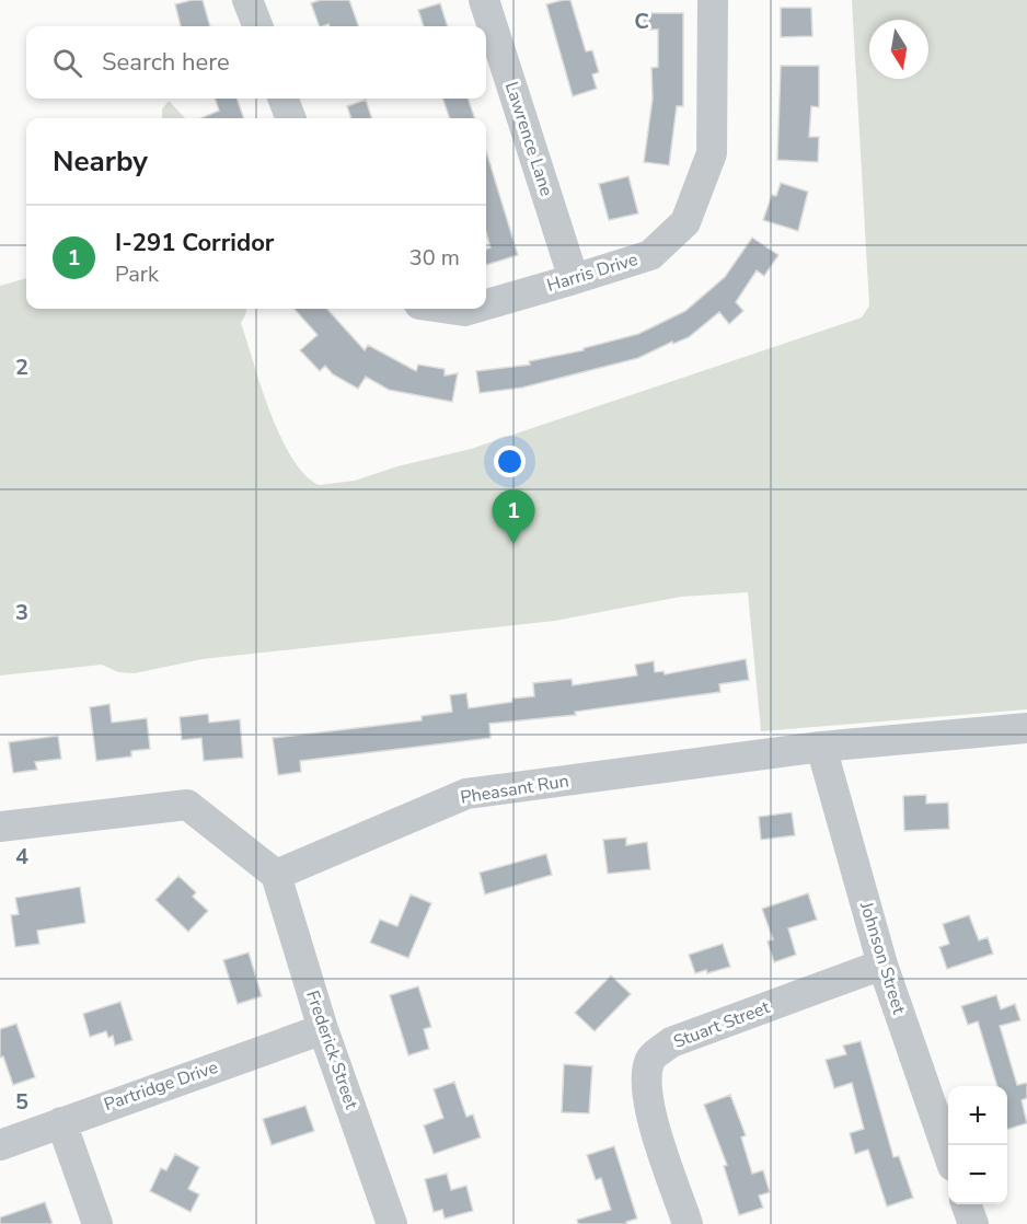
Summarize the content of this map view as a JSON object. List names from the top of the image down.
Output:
{
  "streets": {
    "street": [
      "Lawrence Lane",
      "Harris Drive",
      "Pheasant Run",
      "Johnson Street",
      "Stuart Street",
      "Frederick Street",
      "Partridge Drive"
    ]
  },
  "crossings": [
    ["Lawrence Lane", "Harris Drive"],
    ["Pheasant Run", "Johnson Street"],
    ["Pheasant Run", "Frederick Street"],
    ["Johnson Street", "Stuart Street"],
    ["Frederick Street", "Partridge Drive"]
  ],
  "north": "bottom",
  "page": {
    "search": "Search here",
    "heading": "Nearby",
    "list": [
      {
        "mark": "1",
        "name": "I-291 Corridor",
        "note": "Park",
        "value": "30 m"
      }
    ],
    "pins": "1",
    "map_buttons": ["+", "−"]
  },
  "grid": {
    "columns": ["C"],
    "rows": [
      "2",
      "3",
      "4",
      "5"
    ]
  }
}
